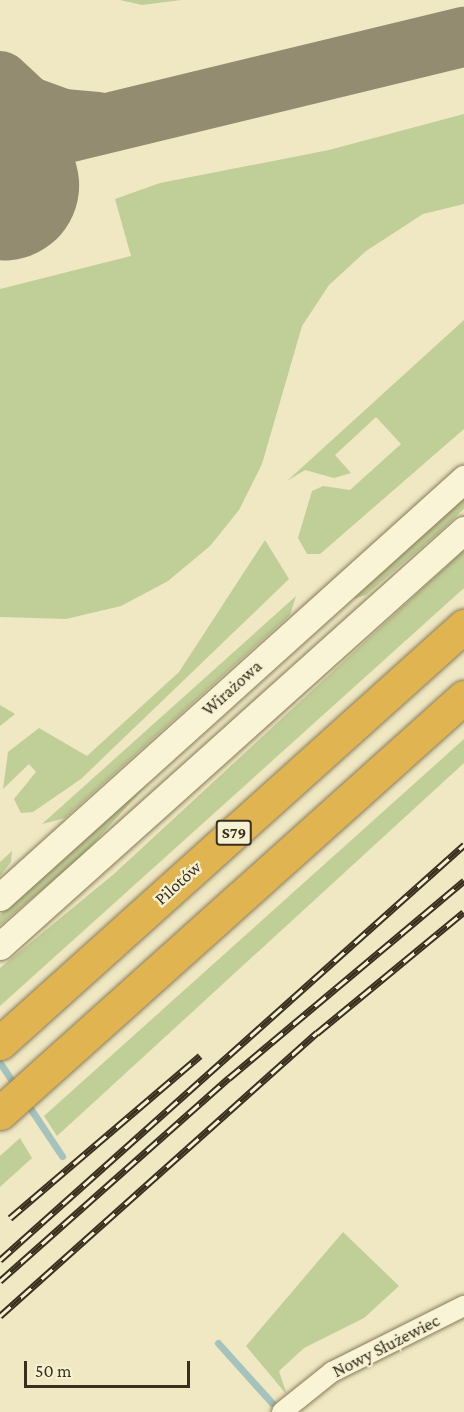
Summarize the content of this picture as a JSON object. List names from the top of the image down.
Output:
{
  "streets": {
    "highway": ["S79", "Pilotów"],
    "main road": ["Wirażowa"],
    "street": ["Nowy Służewiec"]
  },
  "scale_bar": "50 m"
}
